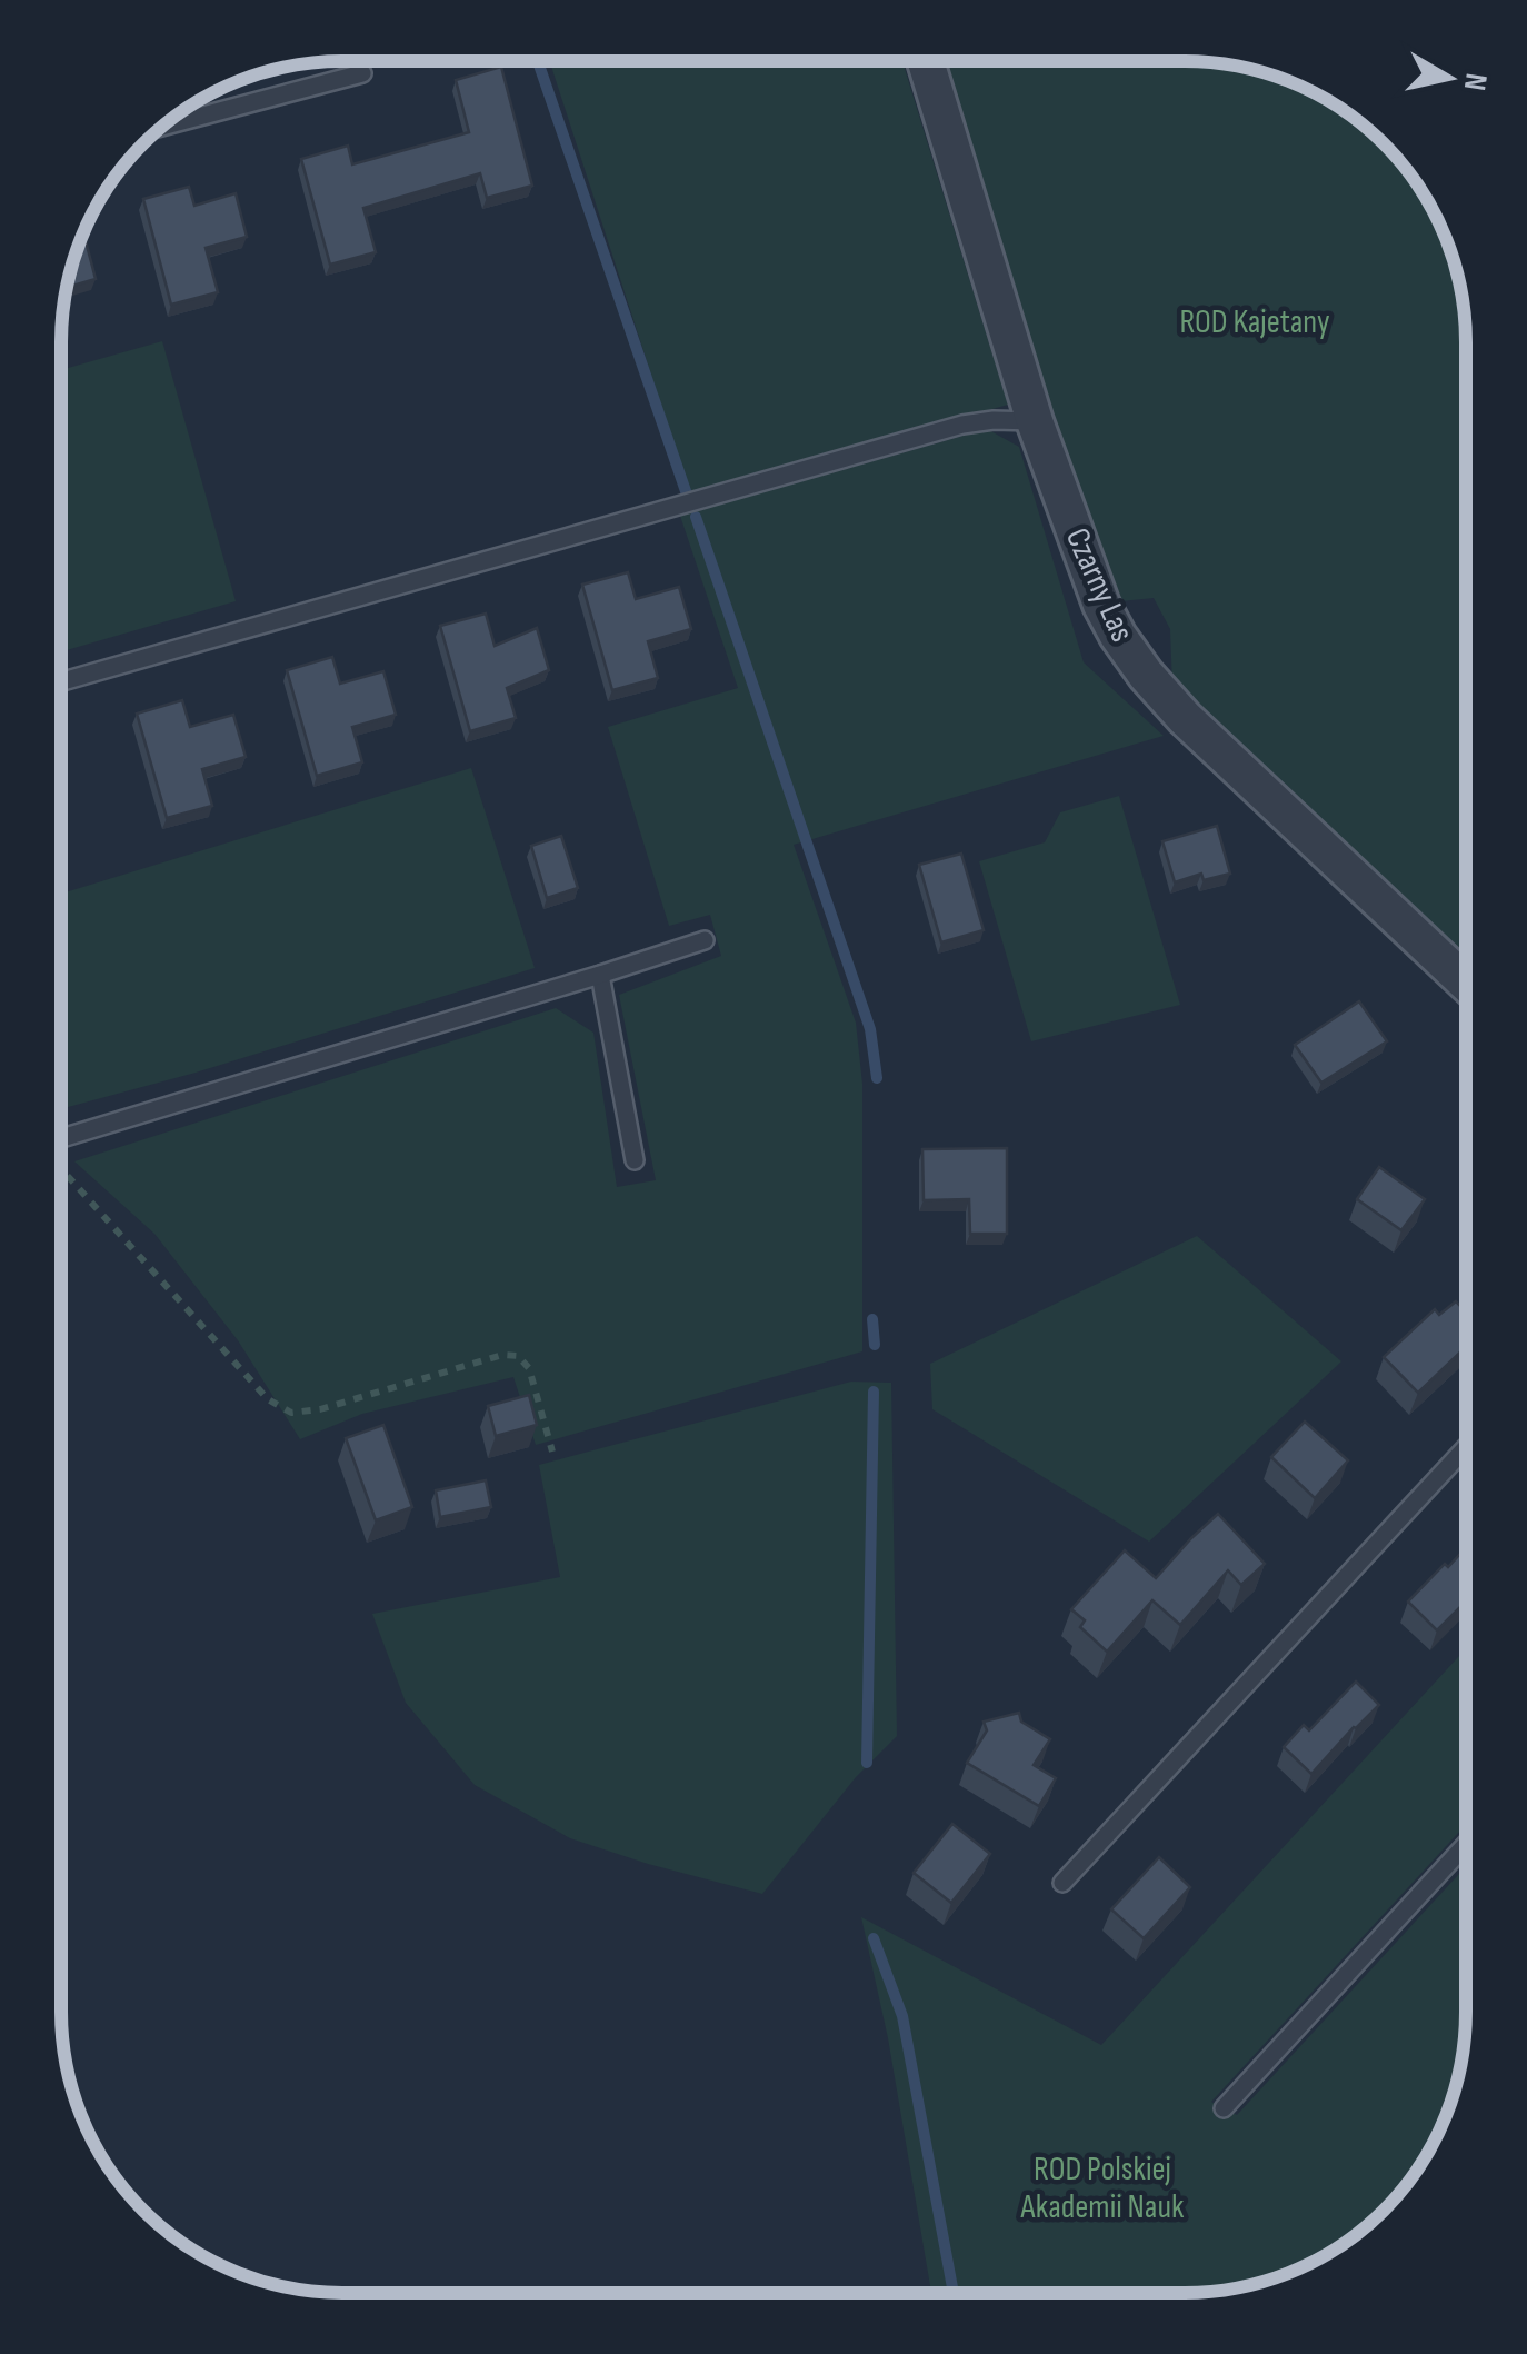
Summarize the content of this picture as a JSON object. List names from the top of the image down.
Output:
{
  "streets": {
    "street": ["Czarny Las"]
  },
  "parks": ["ROD Kajetany", "ROD Polskiej Akademii Nauk"],
  "north": "right"
}
